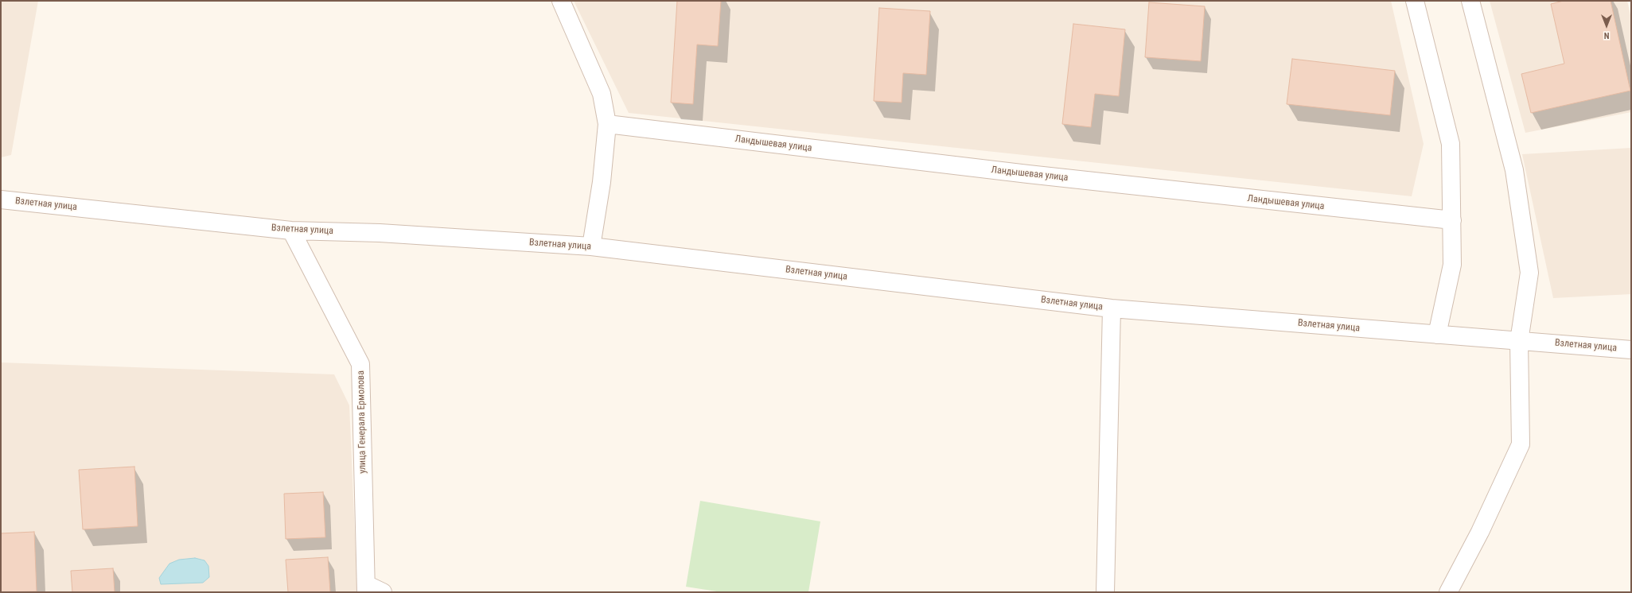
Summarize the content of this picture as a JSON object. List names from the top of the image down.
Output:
{
  "streets": {
    "street": ["Ландышевая улица", "Взлетная улица", "улица Генерала Ермолова"]
  },
  "crossings": [
    ["Взлетная улица", "улица Генерала Ермолова"]
  ],
  "north": "bottom"
}
